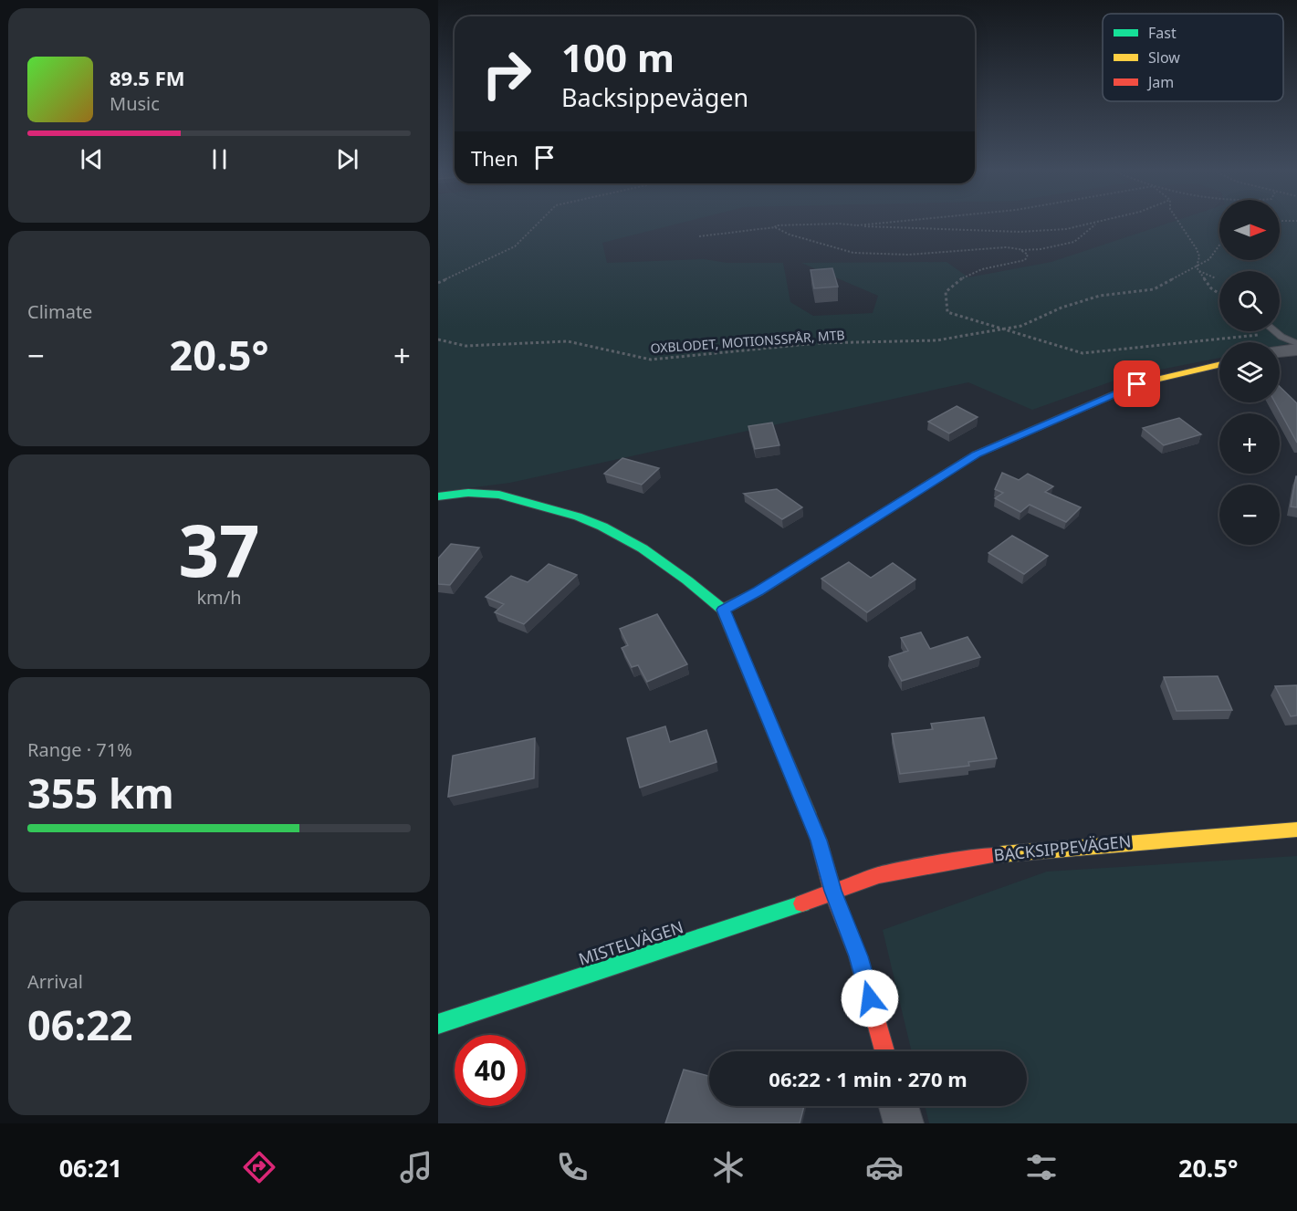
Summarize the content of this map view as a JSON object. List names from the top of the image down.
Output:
{
  "streets": {
    "street": ["BACKSIPPEVÄGEN", "MISTELVÄGEN"],
    "path": ["OXBLODET, MOTIONSSPÅR, MTB"]
  },
  "crossings": [
    ["BACKSIPPEVÄGEN", "MISTELVÄGEN"]
  ],
  "legend": ["Fast", "Slow", "Jam"],
  "north": "right",
  "page": {
    "turn": ["100 m", "Backsippevägen"],
    "song": ["89.5 FM", "Music"],
    "then": "Then",
    "map_buttons": ["+", "−"],
    "tile": [
      "Climate",
      ["37", "km/h"],
      ["Range · 71%", "355 km"],
      ["Arrival", "06:22"]
    ],
    "heat": ["−", "20.5°", "+"],
    "limit": "40",
    "trip": "06:22 · 1 min · 270 m",
    "tabs": ["06:21", "20.5°"]
  }
}
